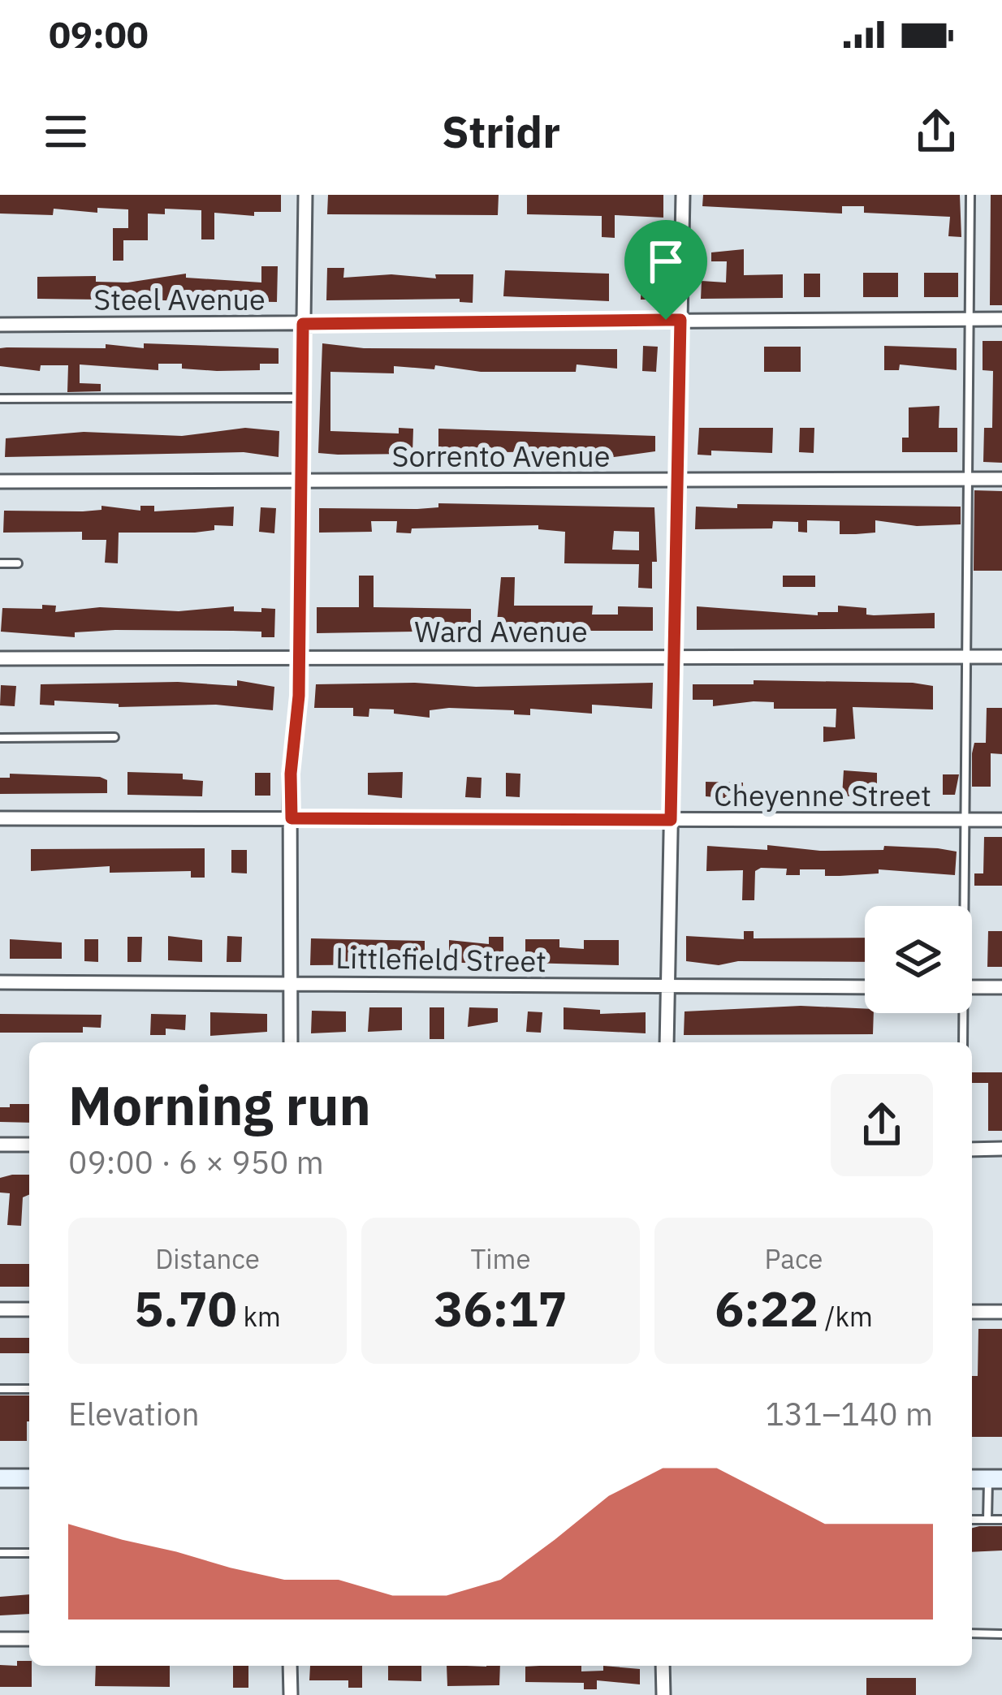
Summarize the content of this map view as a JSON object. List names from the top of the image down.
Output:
{
  "streets": {
    "street": [
      "Steel Avenue",
      "Sorrento Avenue",
      "Ward Avenue",
      "Cheyenne Street",
      "Littlefield Street"
    ]
  },
  "page": {
    "status": "09:00",
    "header": "Stridr",
    "heading": ["Morning run", "09:00 · 6 × 950 m"],
    "stats": [
      ["Distance", "5.70 km"],
      ["Time", "36:17"],
      ["Pace", "6:22 /km"]
    ],
    "chart": ["Elevation", "131–140 m"]
  }
}
